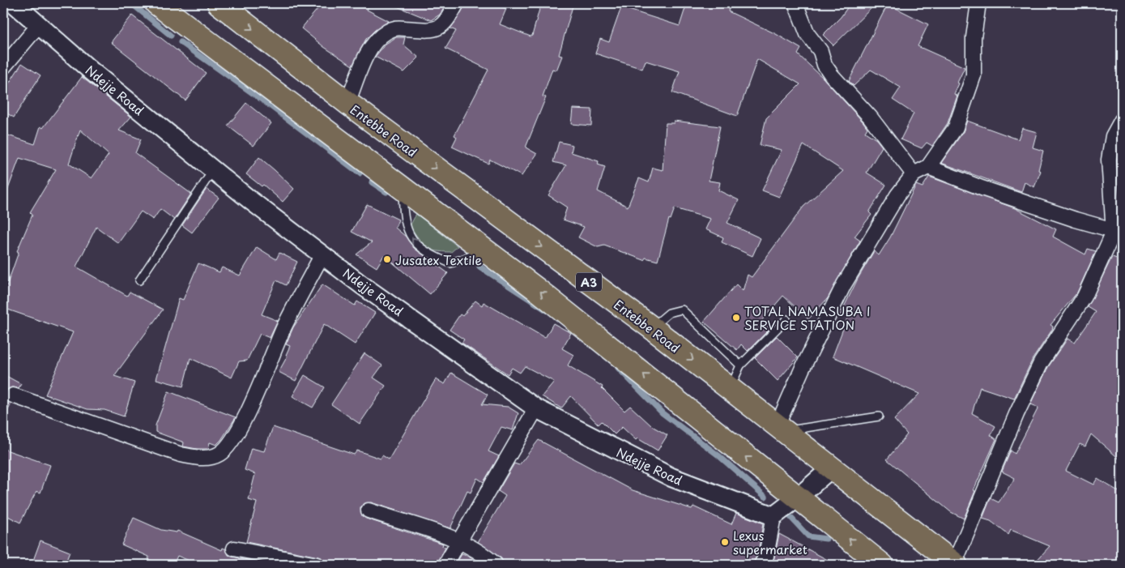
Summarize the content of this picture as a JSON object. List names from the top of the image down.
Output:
{
  "streets": {
    "main road": ["Entebbe Road", "A3"],
    "street": ["Ndejje Road"]
  },
  "places": ["Jusatex Textile", "TOTAL NAMASUBA I SERVICE STATION", "Lexus supermarket"]
}
